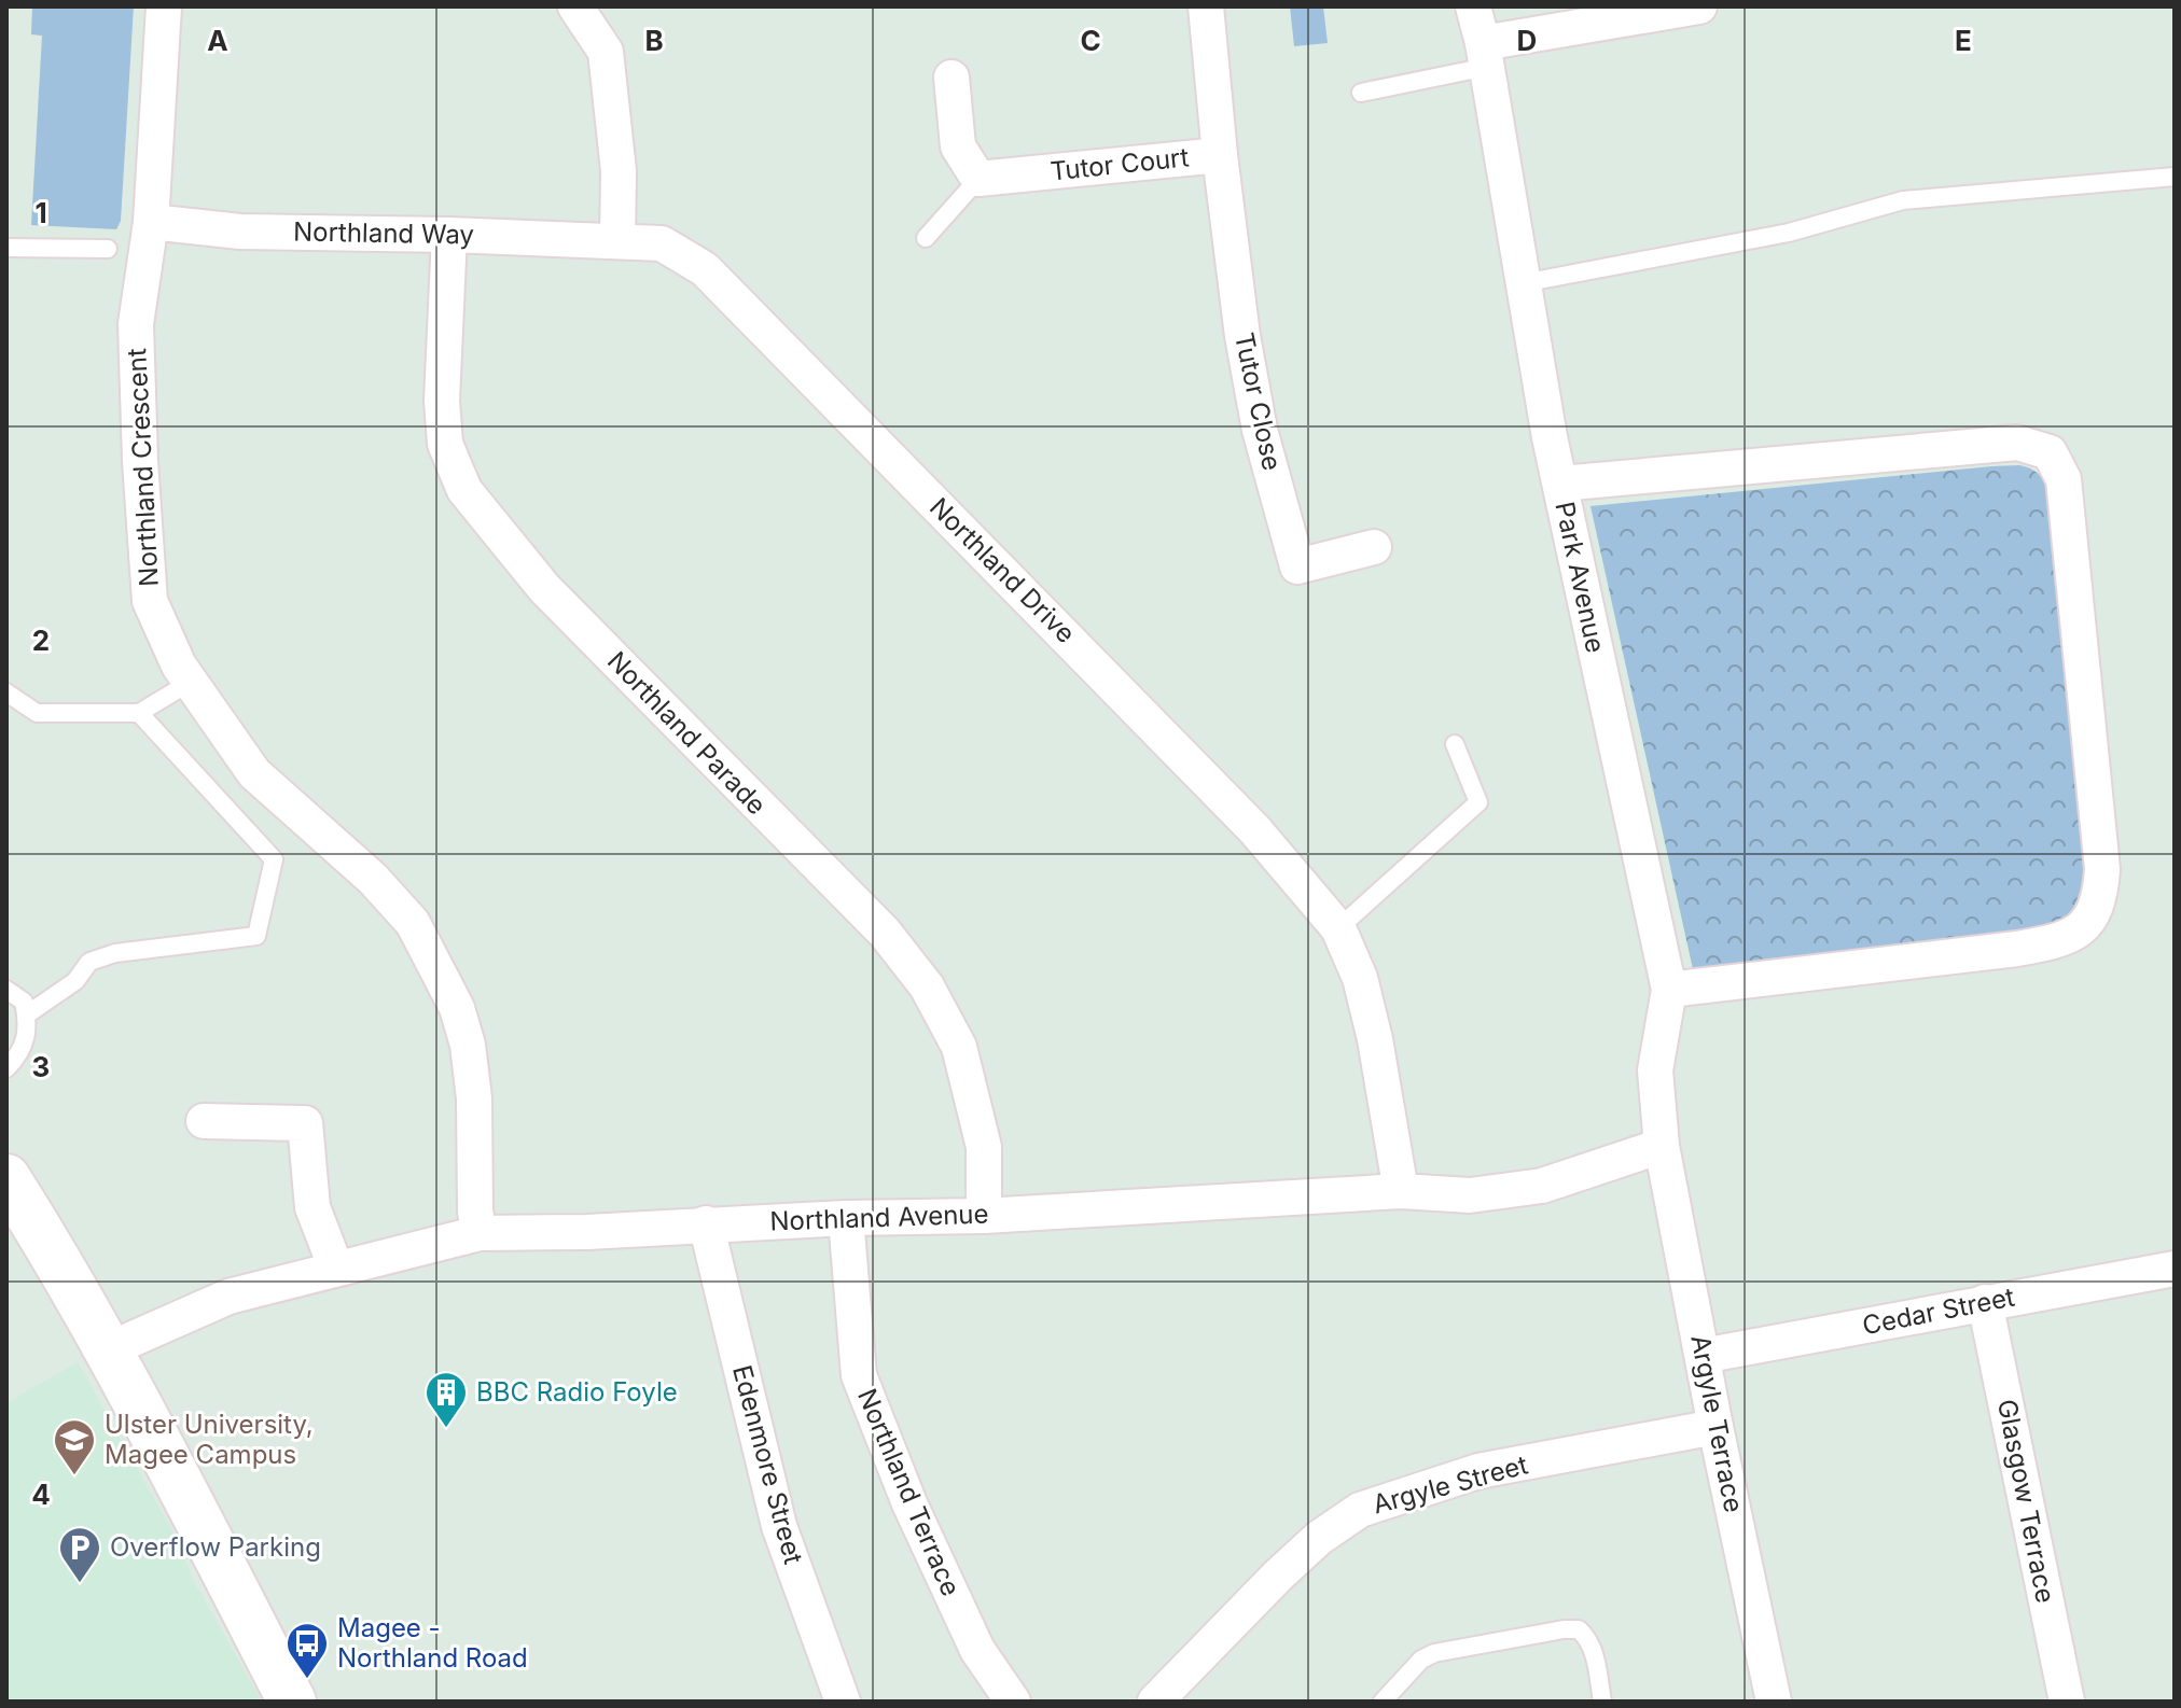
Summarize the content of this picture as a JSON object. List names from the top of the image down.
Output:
{
  "streets": {
    "street": [
      "Tutor Court",
      "Northland Way",
      "Tutor Close",
      "Northland Crescent",
      "Northland Drive",
      "Park Avenue",
      "Northland Parade",
      "Northland Avenue",
      "Cedar Street",
      "Argyle Terrace",
      "Edenmore Street",
      "Argyle Street",
      "Northland Terrace",
      "Glasgow Terrace"
    ]
  },
  "crossings": [
    ["Tutor Court", "Tutor Close"],
    ["Northland Way", "Northland Crescent"],
    ["Northland Way", "Northland Drive"],
    ["Northland Way", "Northland Parade"],
    ["Northland Crescent", "Northland Avenue"],
    ["Northland Drive", "Northland Avenue"],
    ["Park Avenue", "Northland Avenue"],
    ["Park Avenue", "Argyle Terrace"],
    ["Northland Parade", "Northland Avenue"],
    ["Northland Avenue", "Argyle Terrace"],
    ["Northland Avenue", "Edenmore Street"],
    ["Northland Avenue", "Northland Terrace"],
    ["Cedar Street", "Argyle Terrace"],
    ["Cedar Street", "Glasgow Terrace"],
    ["Argyle Terrace", "Argyle Street"]
  ],
  "places": {
    "building": ["BBC Radio Foyle"],
    "school or university": ["Ulster University, Magee Campus"],
    "parking": ["Overflow Parking"],
    "bus stop": ["Magee - Northland Road"]
  },
  "grid": {
    "columns": [
      "A",
      "B",
      "C",
      "D",
      "E"
    ],
    "rows": [
      "1",
      "2",
      "3",
      "4"
    ]
  }
}
